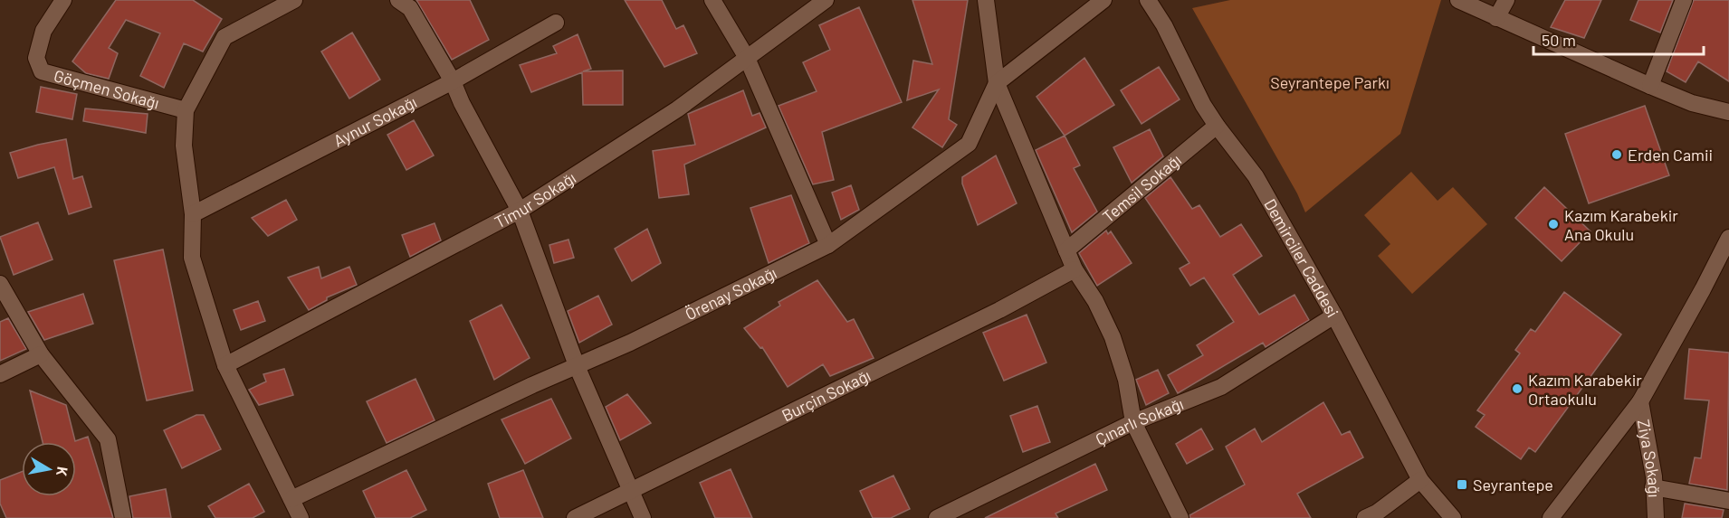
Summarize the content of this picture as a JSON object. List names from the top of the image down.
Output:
{
  "streets": {
    "street": [
      "Göçmen Sokağı",
      "Aynur Sokağı",
      "Temsil Sokağı",
      "Timur Sokağı",
      "Demirciler Caddesi",
      "Örenay Sokağı",
      "Burçin Sokağı",
      "Çınarlı Sokağı",
      "Ziya Sokağı"
    ]
  },
  "crossings": [
    ["Temsil Sokağı", "Demirciler Caddesi"],
    ["Demirciler Caddesi", "Çınarlı Sokağı"]
  ],
  "parks": ["Seyrantepe Parkı"],
  "places": {
    "other": ["Erden Camii", "Kazım Karabekir Ana Okulu", "Kazım Karabekir Ortaokulu"],
    "transit": ["Seyrantepe"]
  },
  "scale_bar": "50 m",
  "north": "right"
}
